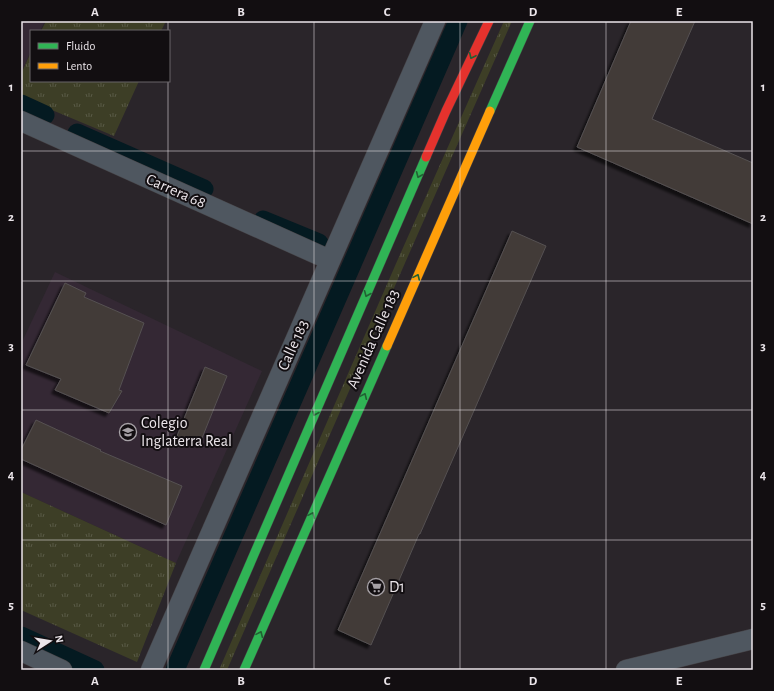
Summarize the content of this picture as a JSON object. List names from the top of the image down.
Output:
{
  "streets": {
    "main road": ["Avenida Calle 183"],
    "street": ["Carrera 68", "Calle 183"]
  },
  "crossings": [
    ["Carrera 68", "Calle 183"]
  ],
  "places": {
    "school or university": ["Colegio Inglaterra Real"],
    "supermarket": ["D1"]
  },
  "legend": ["Fluido", "Lento"],
  "north": "right",
  "grid": {
    "columns": [
      "A",
      "B",
      "C",
      "D",
      "E"
    ],
    "rows": [
      "1",
      "2",
      "3",
      "4",
      "5"
    ]
  }
}
